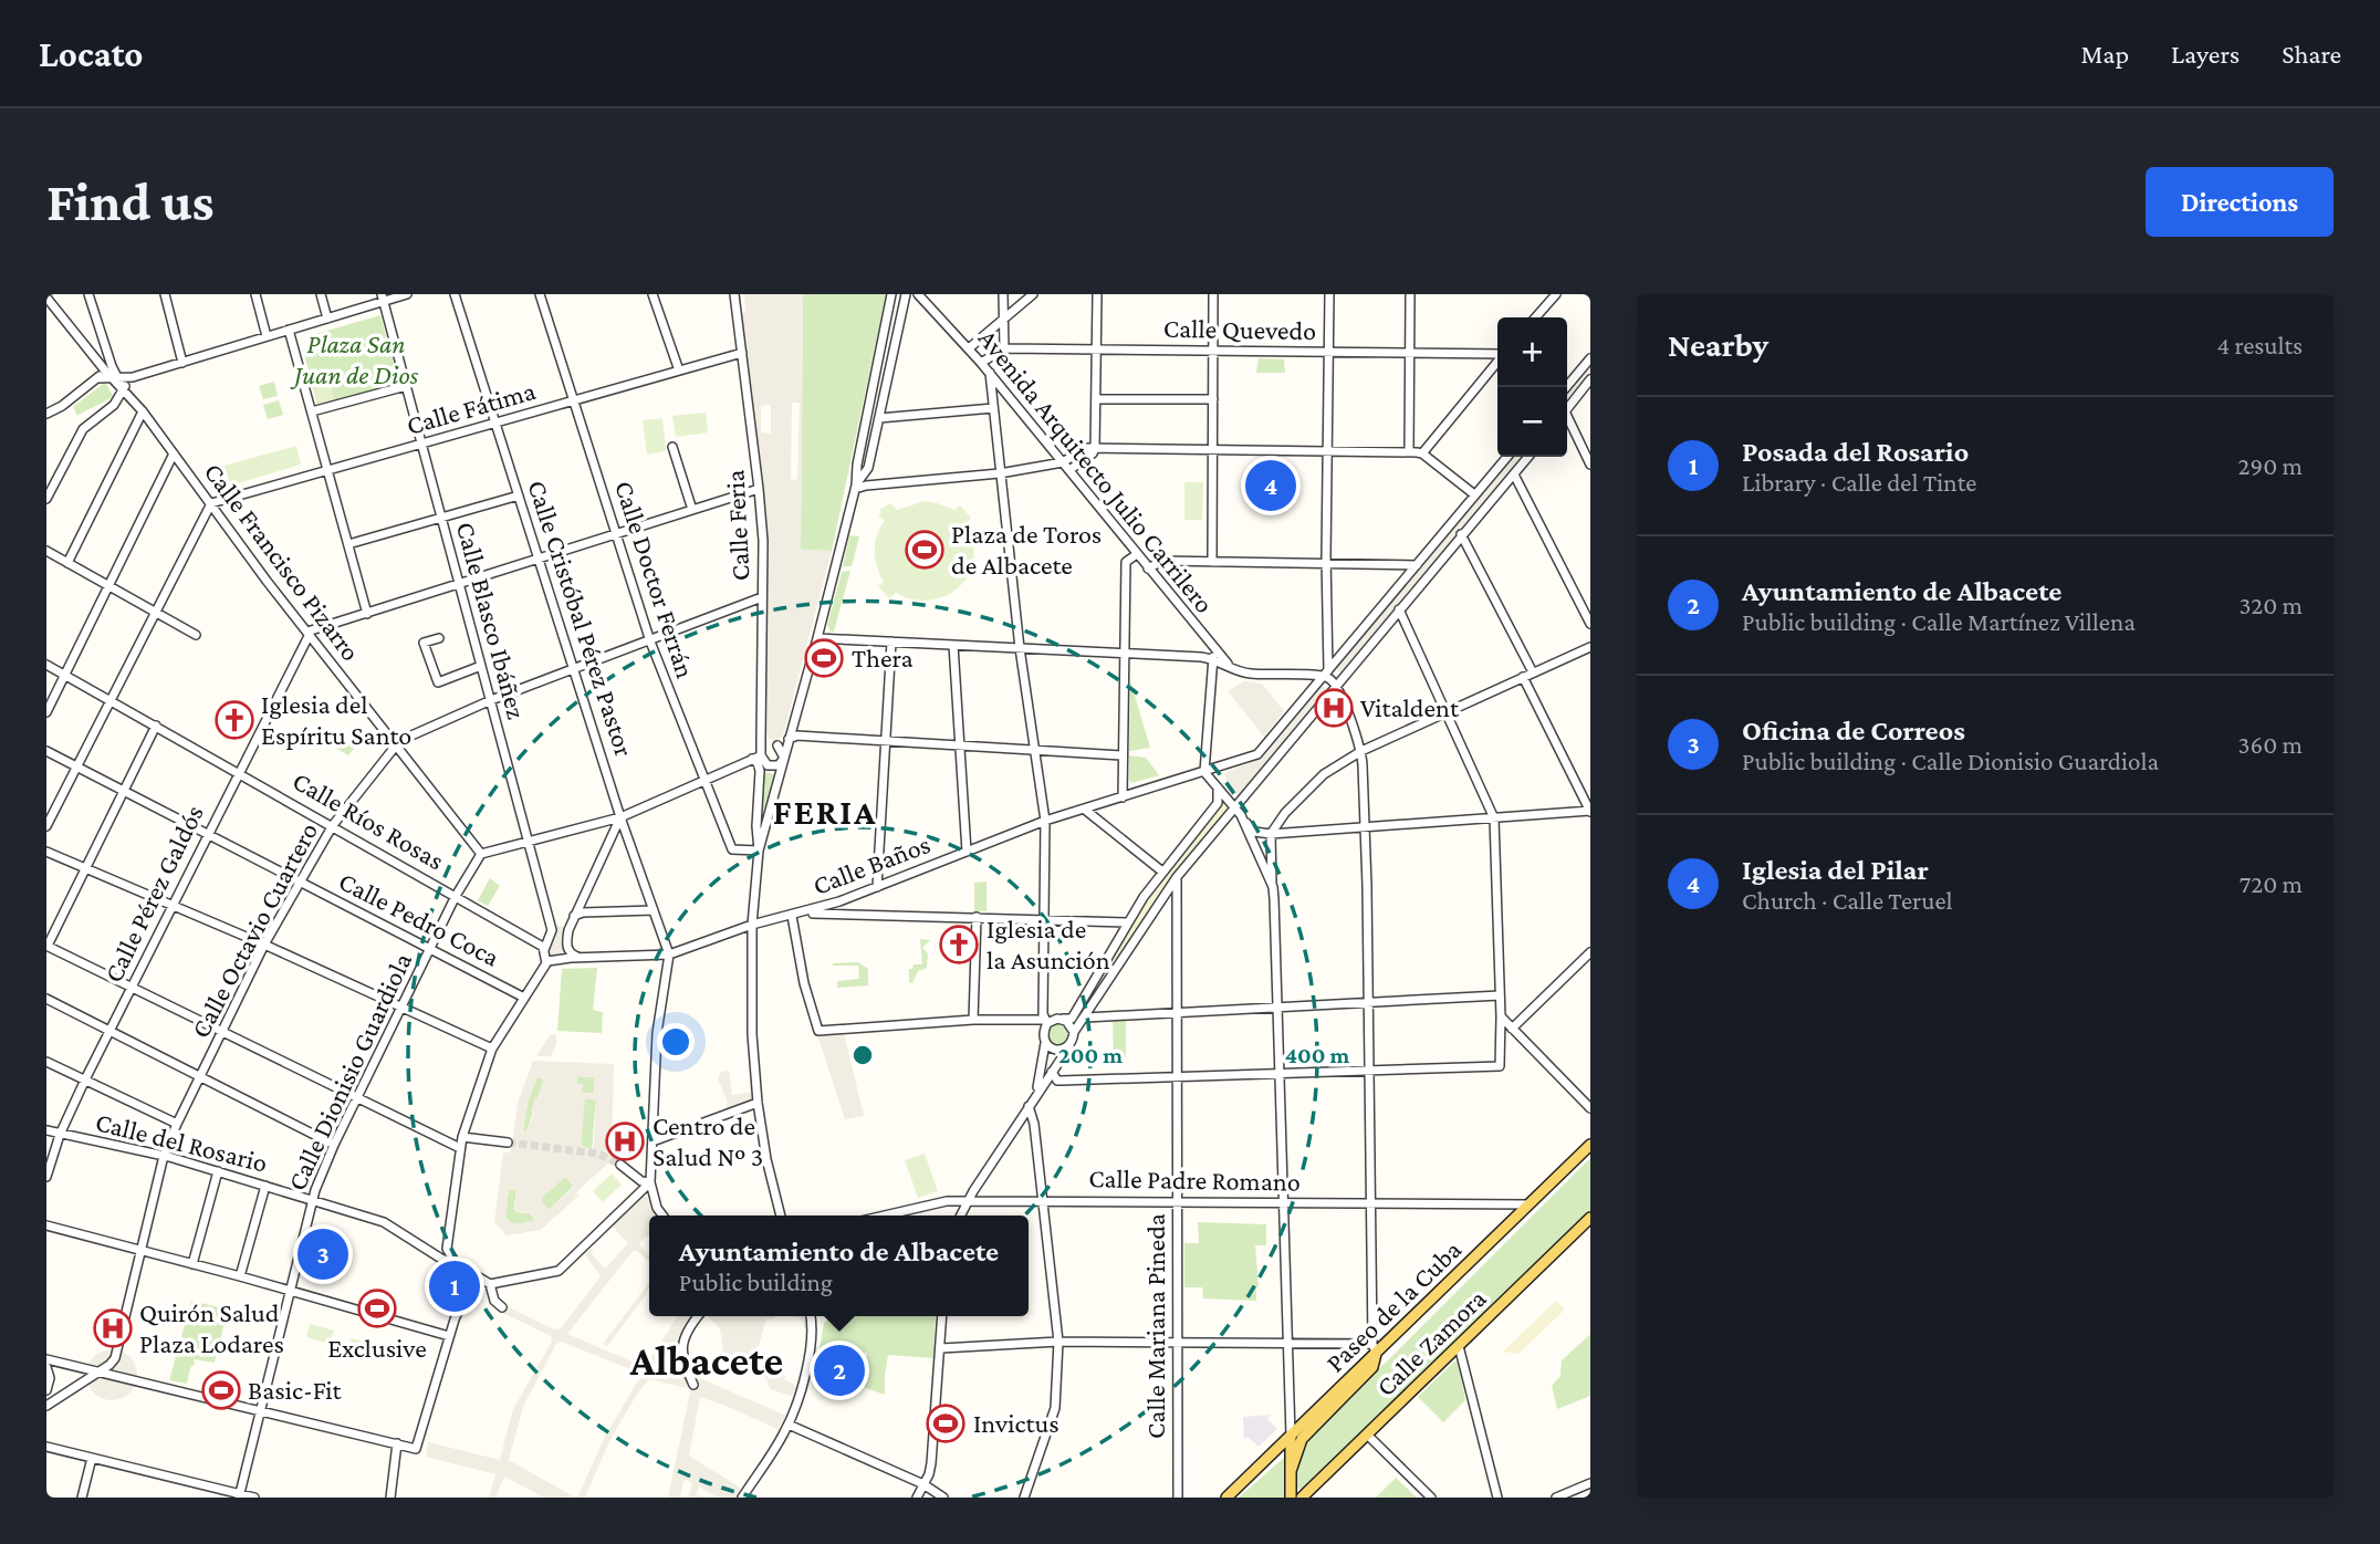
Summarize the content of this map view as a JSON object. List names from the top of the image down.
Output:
{
  "streets": {
    "main road": ["Paseo de la Cuba", "Calle Zamora"],
    "street": [
      "Calle Quevedo",
      "Calle Fátima",
      "Avenida Arquitecto Julio Carrilero",
      "Calle Feria",
      "Calle Francisco Pizarro",
      "Calle Doctor Ferrán",
      "Calle Cristóbal Pérez Pastor",
      "Calle Blasco Ibáñez",
      "Calle Ríos Rosas",
      "Calle Baños",
      "Calle Pérez Galdós",
      "Calle Pedro Coca",
      "Calle Octavio Cuartero",
      "Calle Dionisio Guardiola",
      "Calle del Rosario",
      "Calle Padre Romano",
      "Calle Mariana Pineda"
    ]
  },
  "crossings": [
    ["Calle Fátima", "Calle Feria"],
    ["Calle Fátima", "Calle Francisco Pizarro"],
    ["Calle Fátima", "Calle Doctor Ferrán"],
    ["Calle Fátima", "Calle Cristóbal Pérez Pastor"],
    ["Calle Fátima", "Calle Blasco Ibáñez"],
    ["Avenida Arquitecto Julio Carrilero", "Calle Baños"],
    ["Calle Feria", "Calle Doctor Ferrán"],
    ["Calle Feria", "Calle Baños"],
    ["Calle Feria", "Calle Octavio Cuartero"],
    ["Calle Francisco Pizarro", "Calle Pérez Galdós"],
    ["Calle Francisco Pizarro", "Calle Octavio Cuartero"],
    ["Calle Francisco Pizarro", "Calle Dionisio Guardiola"],
    ["Calle Doctor Ferrán", "Calle Octavio Cuartero"],
    ["Calle Cristóbal Pérez Pastor", "Calle Baños"],
    ["Calle Cristóbal Pérez Pastor", "Calle Octavio Cuartero"],
    ["Calle Blasco Ibáñez", "Calle Ríos Rosas"],
    ["Calle Blasco Ibáñez", "Calle Octavio Cuartero"],
    ["Calle Ríos Rosas", "Calle Pérez Galdós"],
    ["Calle Ríos Rosas", "Calle Octavio Cuartero"],
    ["Calle Ríos Rosas", "Calle Dionisio Guardiola"],
    ["Calle Pérez Galdós", "Calle Pedro Coca"],
    ["Calle Pérez Galdós", "Calle del Rosario"],
    ["Calle Pedro Coca", "Calle Octavio Cuartero"],
    ["Calle Pedro Coca", "Calle Dionisio Guardiola"],
    ["Calle Octavio Cuartero", "Calle del Rosario"],
    ["Calle Dionisio Guardiola", "Calle del Rosario"],
    ["Calle Padre Romano", "Paseo de la Cuba"],
    ["Calle Padre Romano", "Calle Mariana Pineda"]
  ],
  "districts": ["FERIA", "Albacete"],
  "parks": ["Plaza San Juan de Dios"],
  "places": {
    "sports": [
      "Plaza de Toros de Albacete",
      "Thera",
      "Exclusive",
      "Basic-Fit",
      "Invictus"
    ],
    "hospital": ["Vitaldent", "Centro de Salud Nº 3", "Quirón Salud Plaza Lodares"],
    "church": ["Iglesia del Espíritu Santo", "Iglesia de la Asunción"]
  },
  "page": {
    "header": "Locato",
    "nav": ["Map", "Layers", "Share"],
    "buttons": "Directions",
    "title": "Find us",
    "heading": ["Nearby", "4 results"],
    "map_buttons": ["+", "−"],
    "list": [
      {
        "mark": "1",
        "name": "Posada del Rosario",
        "note": "Library · Calle del Tinte",
        "value": "290 m"
      },
      {
        "mark": "2",
        "name": "Ayuntamiento de Albacete",
        "note": "Public building · Calle Martínez Villena",
        "value": "320 m"
      },
      {
        "mark": "3",
        "name": "Oficina de Correos",
        "note": "Public building · Calle Dionisio Guardiola",
        "value": "360 m"
      },
      {
        "mark": "4",
        "name": "Iglesia del Pilar",
        "note": "Church · Calle Teruel",
        "value": "720 m"
      }
    ],
    "pins": [
      "4",
      "3",
      "1",
      "2"
    ],
    "popup": ["Ayuntamiento de Albacete", "Public building"]
  },
  "rings": ["200 m", "400 m"]
}
